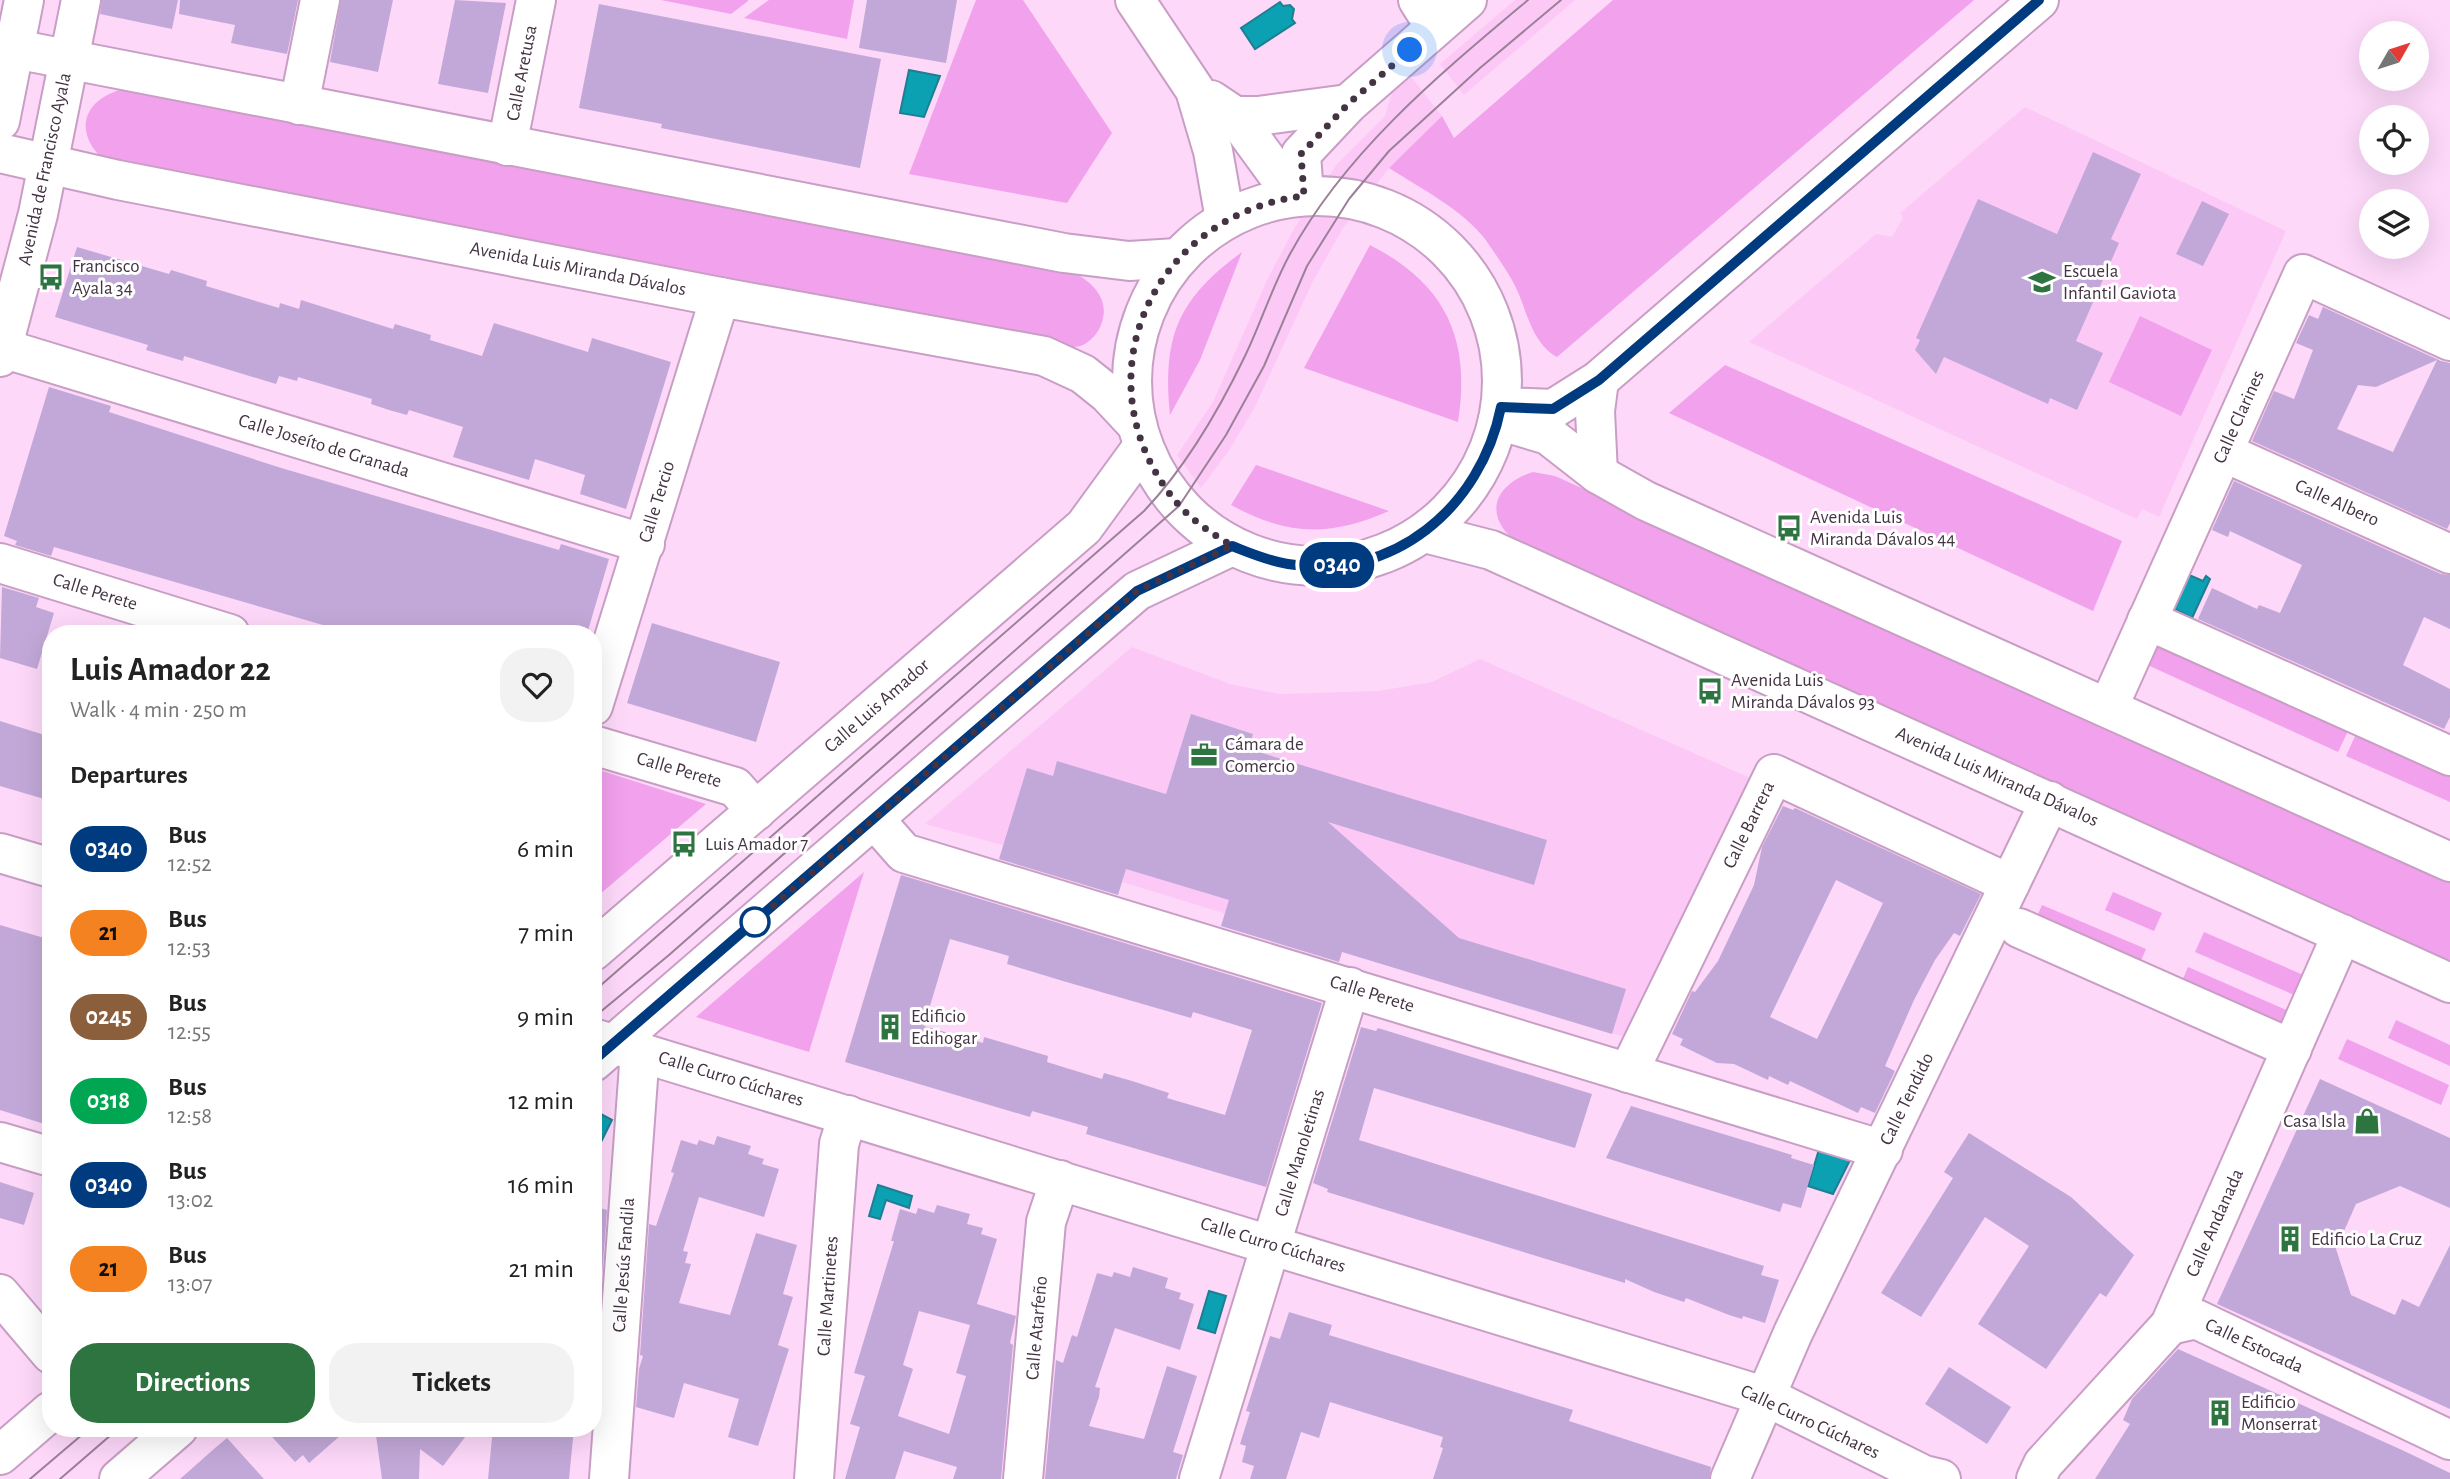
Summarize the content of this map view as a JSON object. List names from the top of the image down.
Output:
{
  "streets": {
    "street": [
      "Calle Aretusa",
      "Avenida de Francisco Ayala",
      "Avenida Luis Miranda Dávalos",
      "Calle Clarines",
      "Calle Joseíto de Granada",
      "Calle Tercio",
      "Calle Albero",
      "Calle Perete",
      "Calle Luis Amador",
      "Calle Barrera",
      "Calle Curro Cúchares",
      "Calle Tendido",
      "Calle Manoletinas",
      "Calle Andanada",
      "Calle Jesús Fandila",
      "Calle Martinetes",
      "Calle Atarfeño",
      "Calle Estocada"
    ]
  },
  "crossings": [
    ["Avenida de Francisco Ayala", "Avenida Luis Miranda Dávalos"],
    ["Avenida de Francisco Ayala", "Calle Joseíto de Granada"],
    ["Avenida Luis Miranda Dávalos", "Calle Tercio"],
    ["Avenida Luis Miranda Dávalos", "Calle Luis Amador"],
    ["Avenida Luis Miranda Dávalos", "Calle Tendido"],
    ["Avenida Luis Miranda Dávalos", "Calle Andanada"],
    ["Calle Clarines", "Calle Albero"],
    ["Calle Joseíto de Granada", "Calle Tercio"],
    ["Calle Perete", "Calle Luis Amador"],
    ["Calle Perete", "Calle Barrera"],
    ["Calle Perete", "Calle Tendido"],
    ["Calle Perete", "Calle Manoletinas"],
    ["Calle Barrera", "Calle Tendido"],
    ["Calle Curro Cúchares", "Calle Tendido"],
    ["Calle Curro Cúchares", "Calle Manoletinas"],
    ["Calle Curro Cúchares", "Calle Jesús Fandila"],
    ["Calle Curro Cúchares", "Calle Martinetes"],
    ["Calle Curro Cúchares", "Calle Atarfeño"],
    ["Calle Andanada", "Calle Estocada"]
  ],
  "places": {
    "bus stop": [
      "Francisco Ayala 34",
      "Avenida Luis Miranda Dávalos 44",
      "Avenida Luis Miranda Dávalos 93",
      "Luis Amador 7"
    ],
    "school or university": ["Escuela Infantil Gaviota"],
    "office": ["Cámara de Comercio"],
    "building": ["Edificio Edihogar", "Edificio La Cruz", "Edificio Monserrat"],
    "shop": ["Casa Isla"]
  },
  "lines": ["bus line 0340"],
  "north": "top right",
  "page": {
    "on_map": "0340",
    "heading": [
      ["Luis Amador 22", "Walk · 4 min · 250 m"],
      "Departures"
    ],
    "list": [
      {
        "mark": "0340",
        "name": "Bus",
        "note": "12:52",
        "value": "6 min"
      },
      {
        "mark": "21",
        "name": "Bus",
        "note": "12:53",
        "value": "7 min"
      },
      {
        "mark": "0245",
        "name": "Bus",
        "note": "12:55",
        "value": "9 min"
      },
      {
        "mark": "0318",
        "name": "Bus",
        "note": "12:58",
        "value": "12 min"
      },
      {
        "mark": "0340",
        "name": "Bus",
        "note": "13:02",
        "value": "16 min"
      },
      {
        "mark": "21",
        "name": "Bus",
        "note": "13:07",
        "value": "21 min"
      }
    ],
    "buttons": ["Directions", "Tickets"]
  }
}
